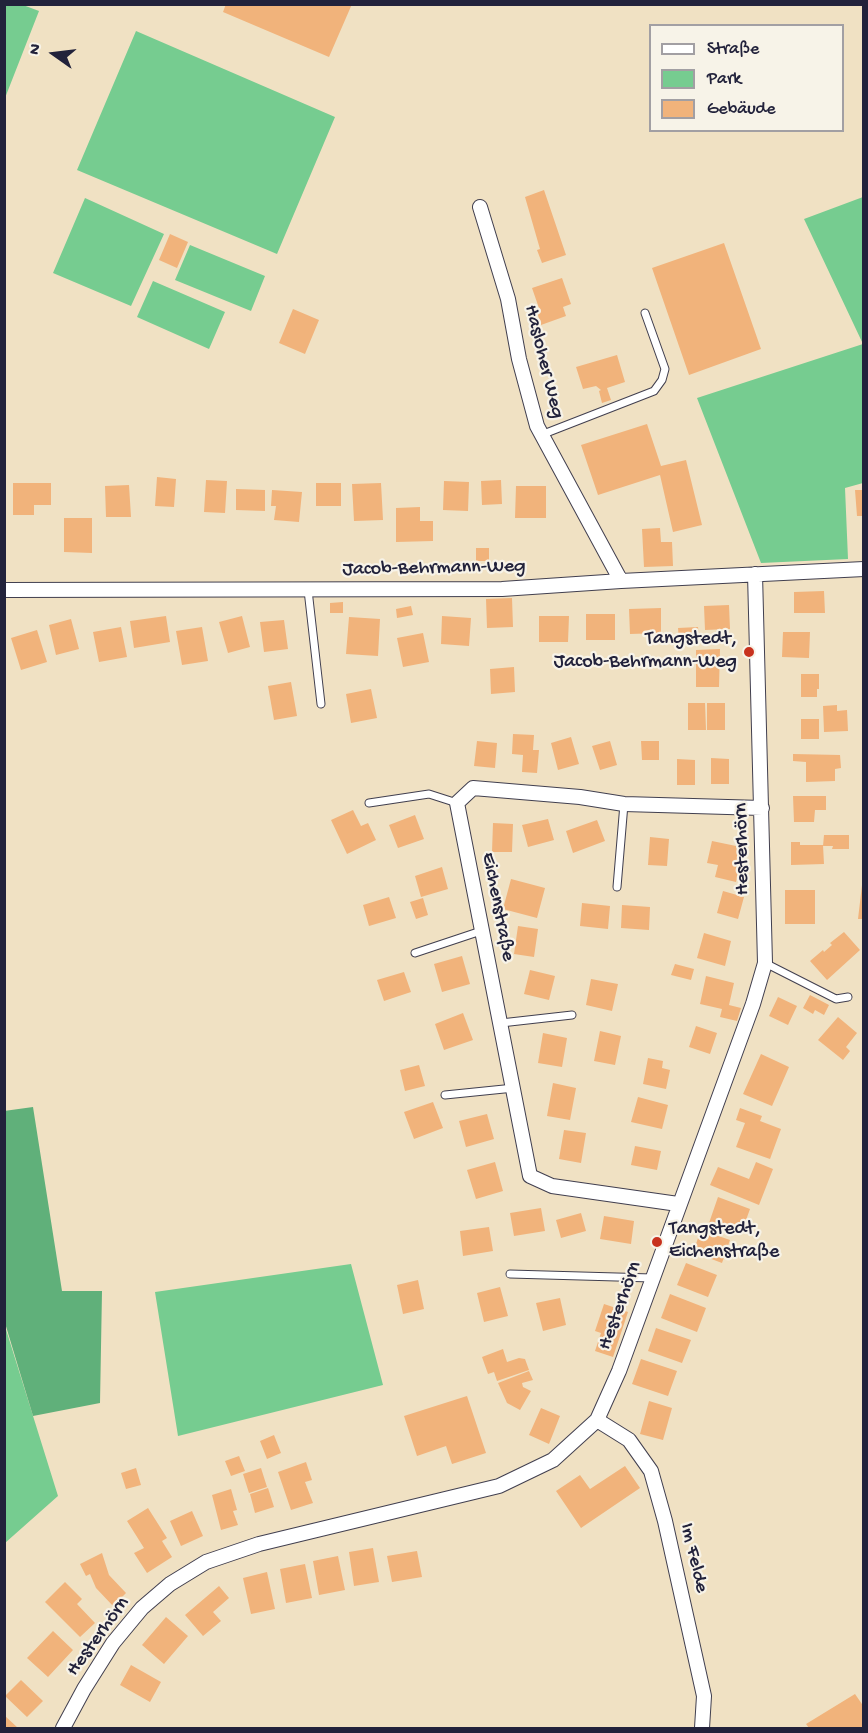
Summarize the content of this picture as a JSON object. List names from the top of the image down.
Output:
{
  "streets": {
    "street": [
      "Hasloher Weg",
      "Jacob-Behrmann-Weg",
      "Hesterhörn",
      "Eichenstraße",
      "Im Felde"
    ]
  },
  "crossings": [
    ["Hasloher Weg", "Jacob-Behrmann-Weg"],
    ["Jacob-Behrmann-Weg", "Hesterhörn"],
    ["Hesterhörn", "Eichenstraße"],
    ["Hesterhörn", "Im Felde"]
  ],
  "places": ["Tangstedt, Jacob-Behrmann-Weg", "Tangstedt, Eichenstraße"],
  "legend": ["Straße", "Park", "Gebäude"],
  "north": "left"
}
